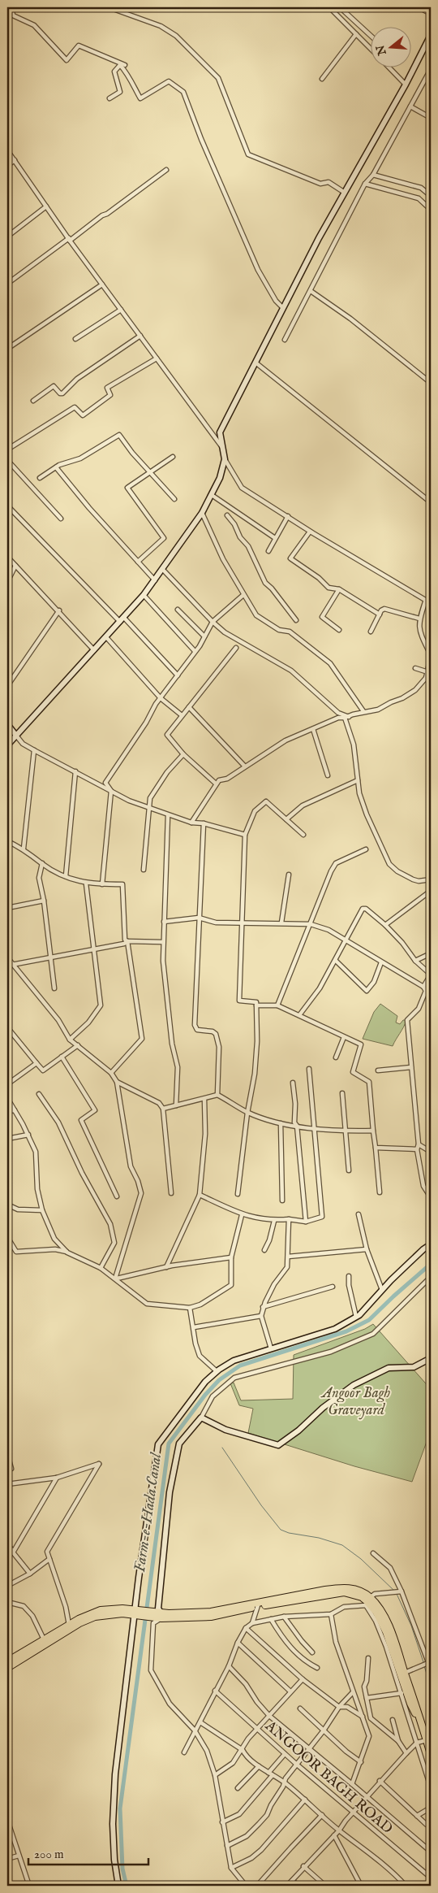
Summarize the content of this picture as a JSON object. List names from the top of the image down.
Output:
{
  "streets": {
    "street": ["ANGOOR BAGH ROAD"]
  },
  "water": ["Farm-e-Hada Canal"],
  "parks": ["Angoor Bagh Graveyard"],
  "scale_bar": "200 m",
  "north": "left"
}
